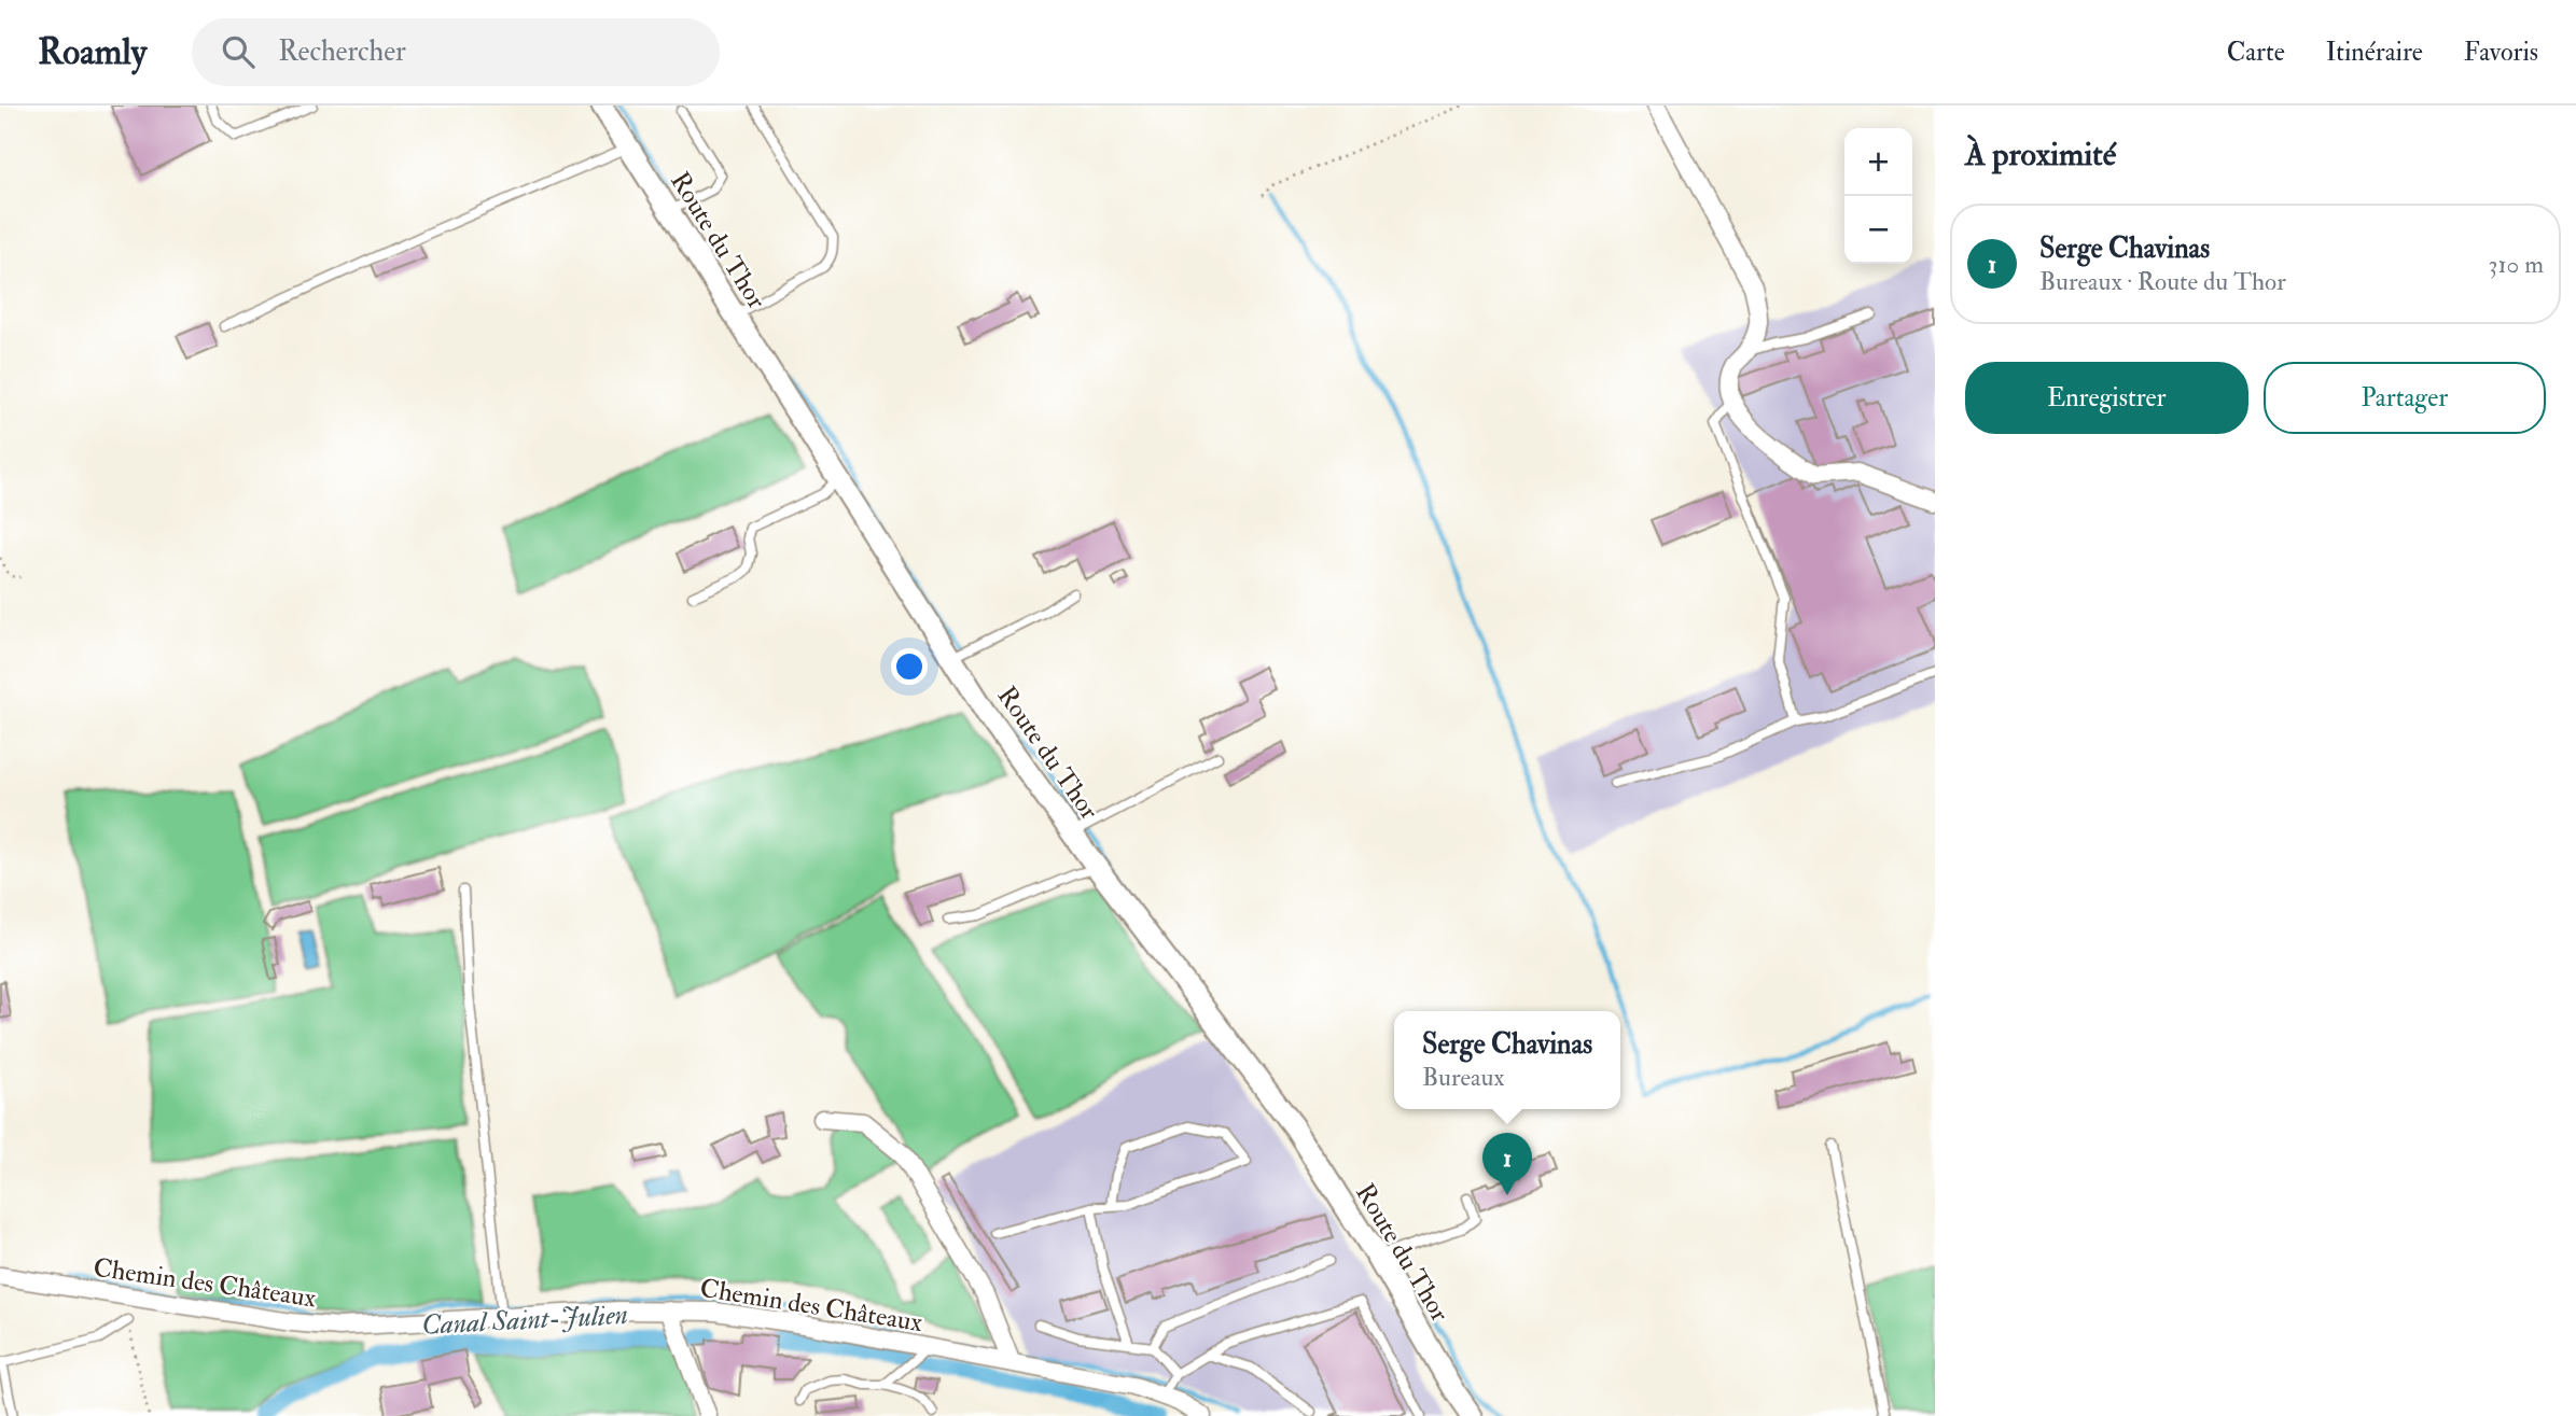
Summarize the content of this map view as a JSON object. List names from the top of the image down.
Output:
{
  "streets": {
    "street": ["Route du Thor", "Chemin des Châteaux"]
  },
  "water": ["Canal Saint-Julien"],
  "page": {
    "header": "Roamly",
    "search": "Rechercher",
    "nav": ["Carte", "Itinéraire", "Favoris"],
    "heading": "À proximité",
    "map_buttons": ["+", "−"],
    "list": [
      {
        "mark": "1",
        "name": "Serge Chavinas",
        "note": "Bureaux · Route du Thor",
        "value": "310 m"
      }
    ],
    "buttons": ["Enregistrer", "Partager"],
    "popup": ["Serge Chavinas", "Bureaux"],
    "pins": "1"
  }
}
